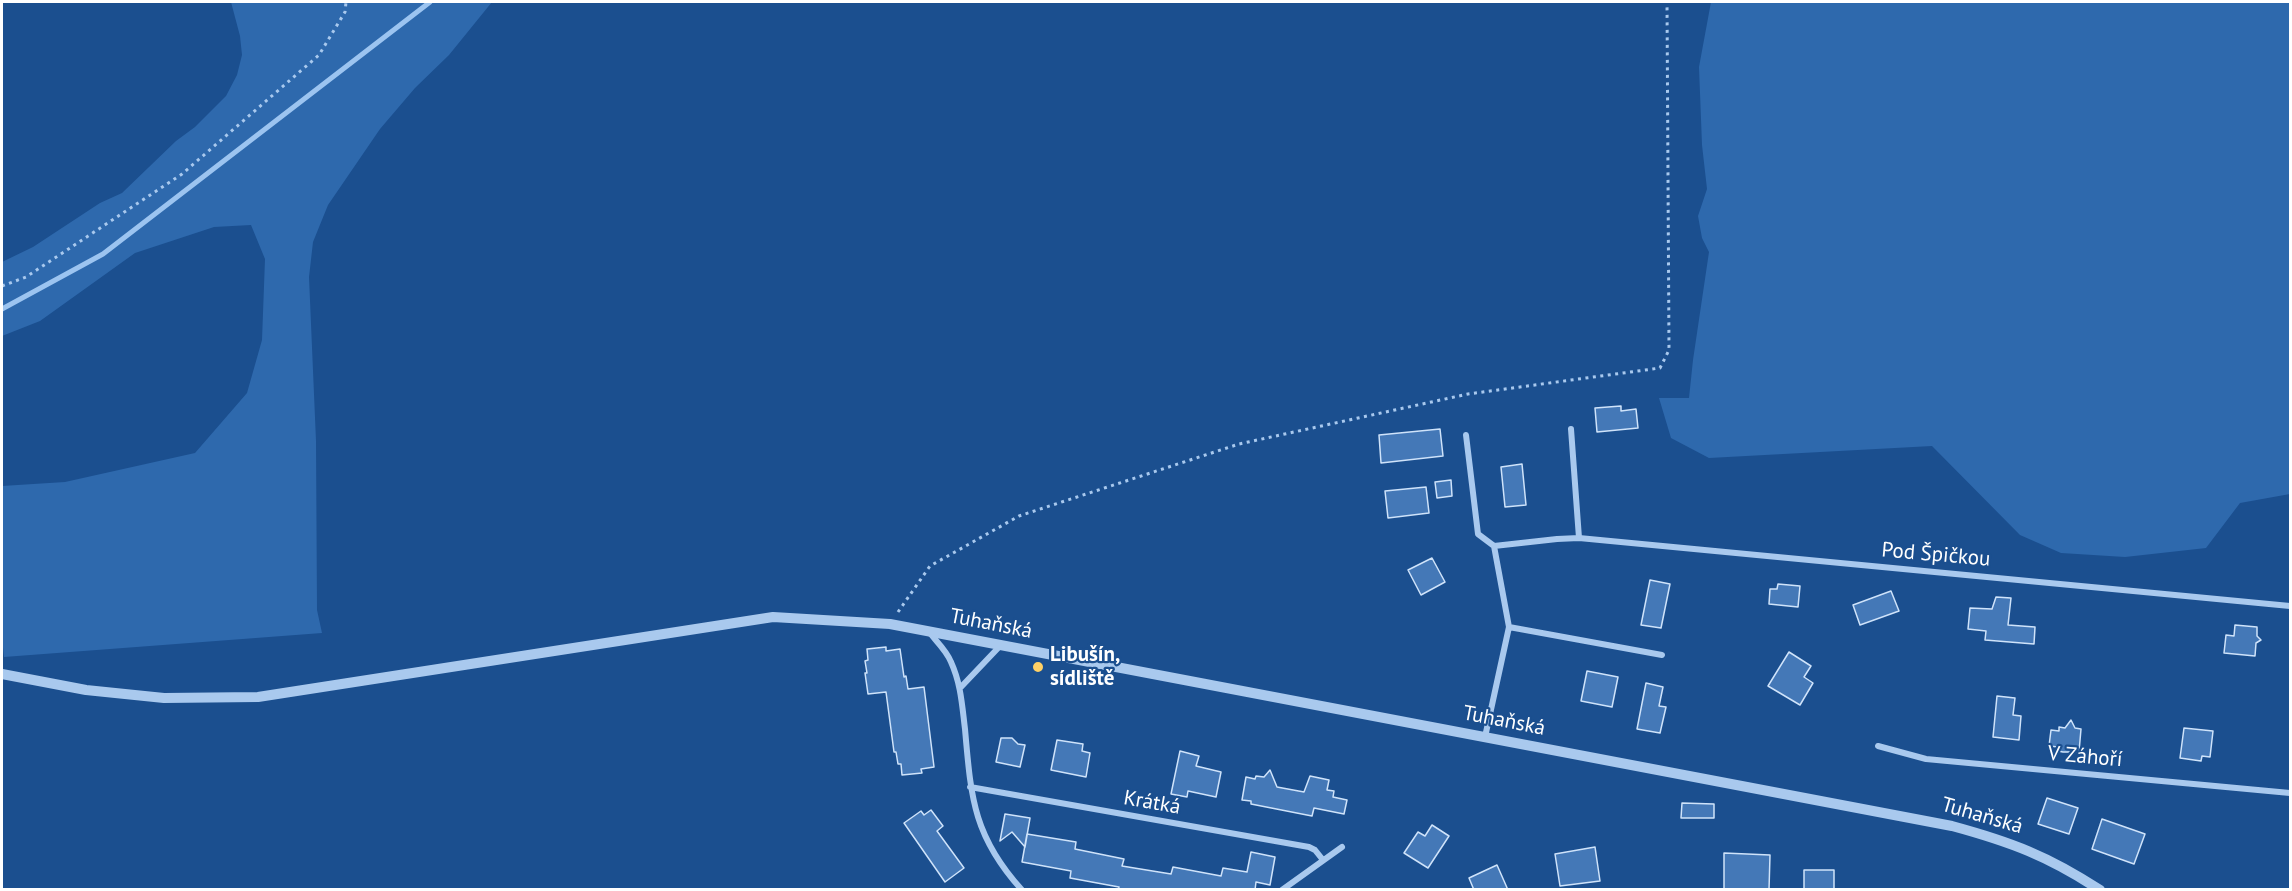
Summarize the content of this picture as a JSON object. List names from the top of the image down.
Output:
{
  "streets": {
    "street": [
      "Pod Špičkou",
      "Tuhaňská",
      "V Záhoří",
      "Krátká"
    ]
  },
  "places": ["Libušín, sídliště"]
}
